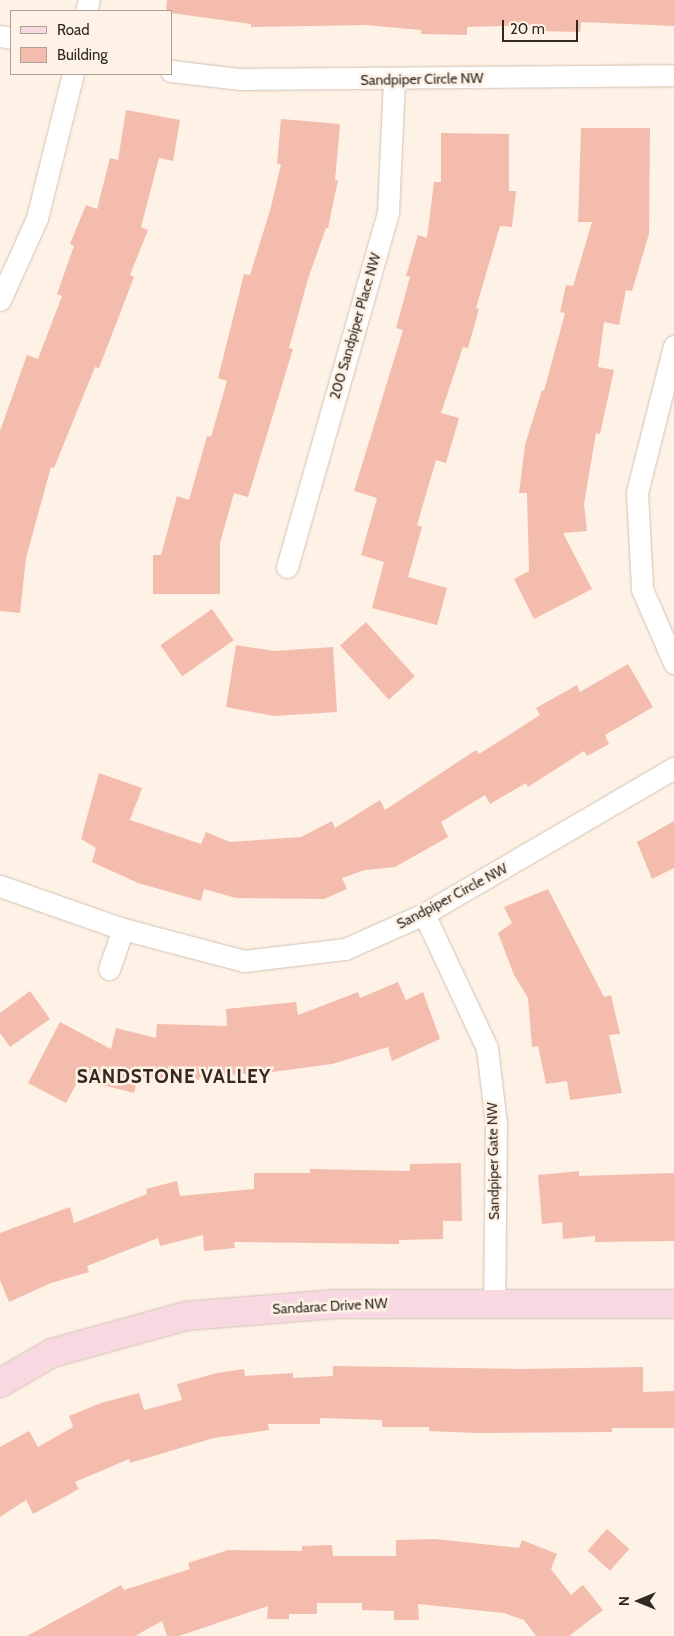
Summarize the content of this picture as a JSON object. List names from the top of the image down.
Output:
{
  "streets": {
    "street": [
      "Sandpiper Circle NW",
      "200 Sandpiper Place NW",
      "Sandpiper Gate NW",
      "Sandarac Drive NW"
    ]
  },
  "crossings": [
    ["Sandpiper Circle NW", "200 Sandpiper Place NW"],
    ["Sandpiper Circle NW", "Sandpiper Gate NW"],
    ["Sandpiper Gate NW", "Sandarac Drive NW"]
  ],
  "districts": ["SANDSTONE VALLEY"],
  "legend": ["Road", "Building"],
  "scale_bar": "20 m",
  "north": "left"
}
